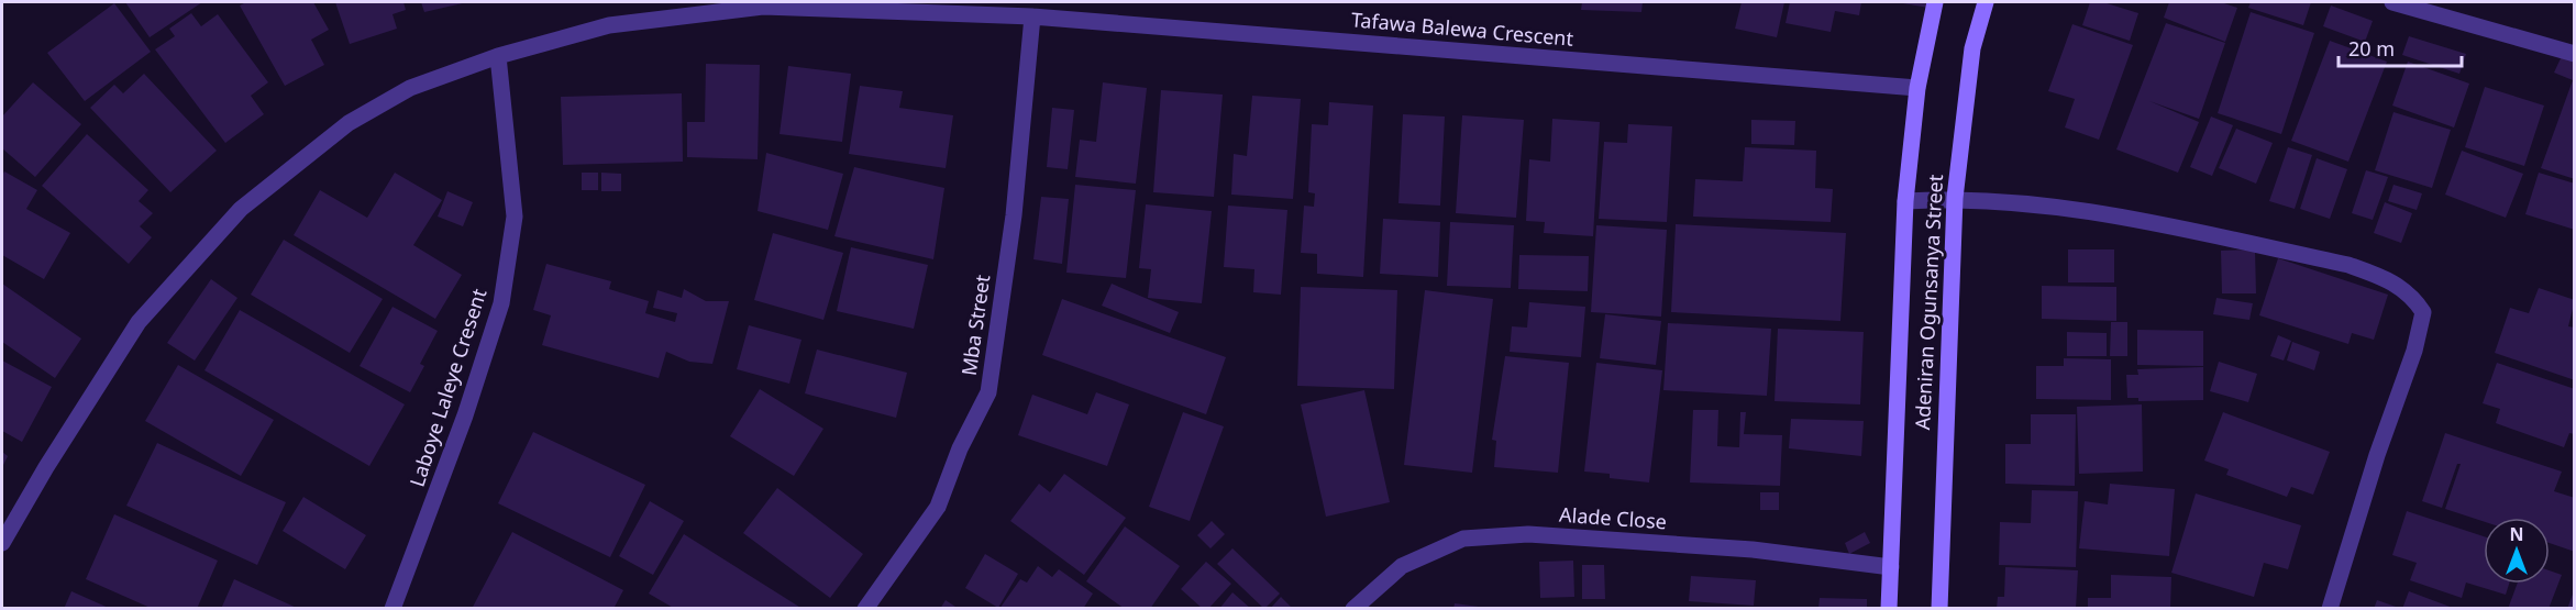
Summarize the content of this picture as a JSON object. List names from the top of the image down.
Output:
{
  "streets": {
    "main road": ["Adeniran Ogunsanya Street"],
    "street": [
      "Tafawa Balewa Crescent",
      "Mba Street",
      "Laboye Laleye Cresent",
      "Alade Close"
    ]
  },
  "crossings": [
    ["Tafawa Balewa Crescent", "Adeniran Ogunsanya Street"],
    ["Tafawa Balewa Crescent", "Mba Street"],
    ["Tafawa Balewa Crescent", "Laboye Laleye Cresent"],
    ["Adeniran Ogunsanya Street", "Alade Close"]
  ],
  "scale_bar": "20 m",
  "north": "top"
}
